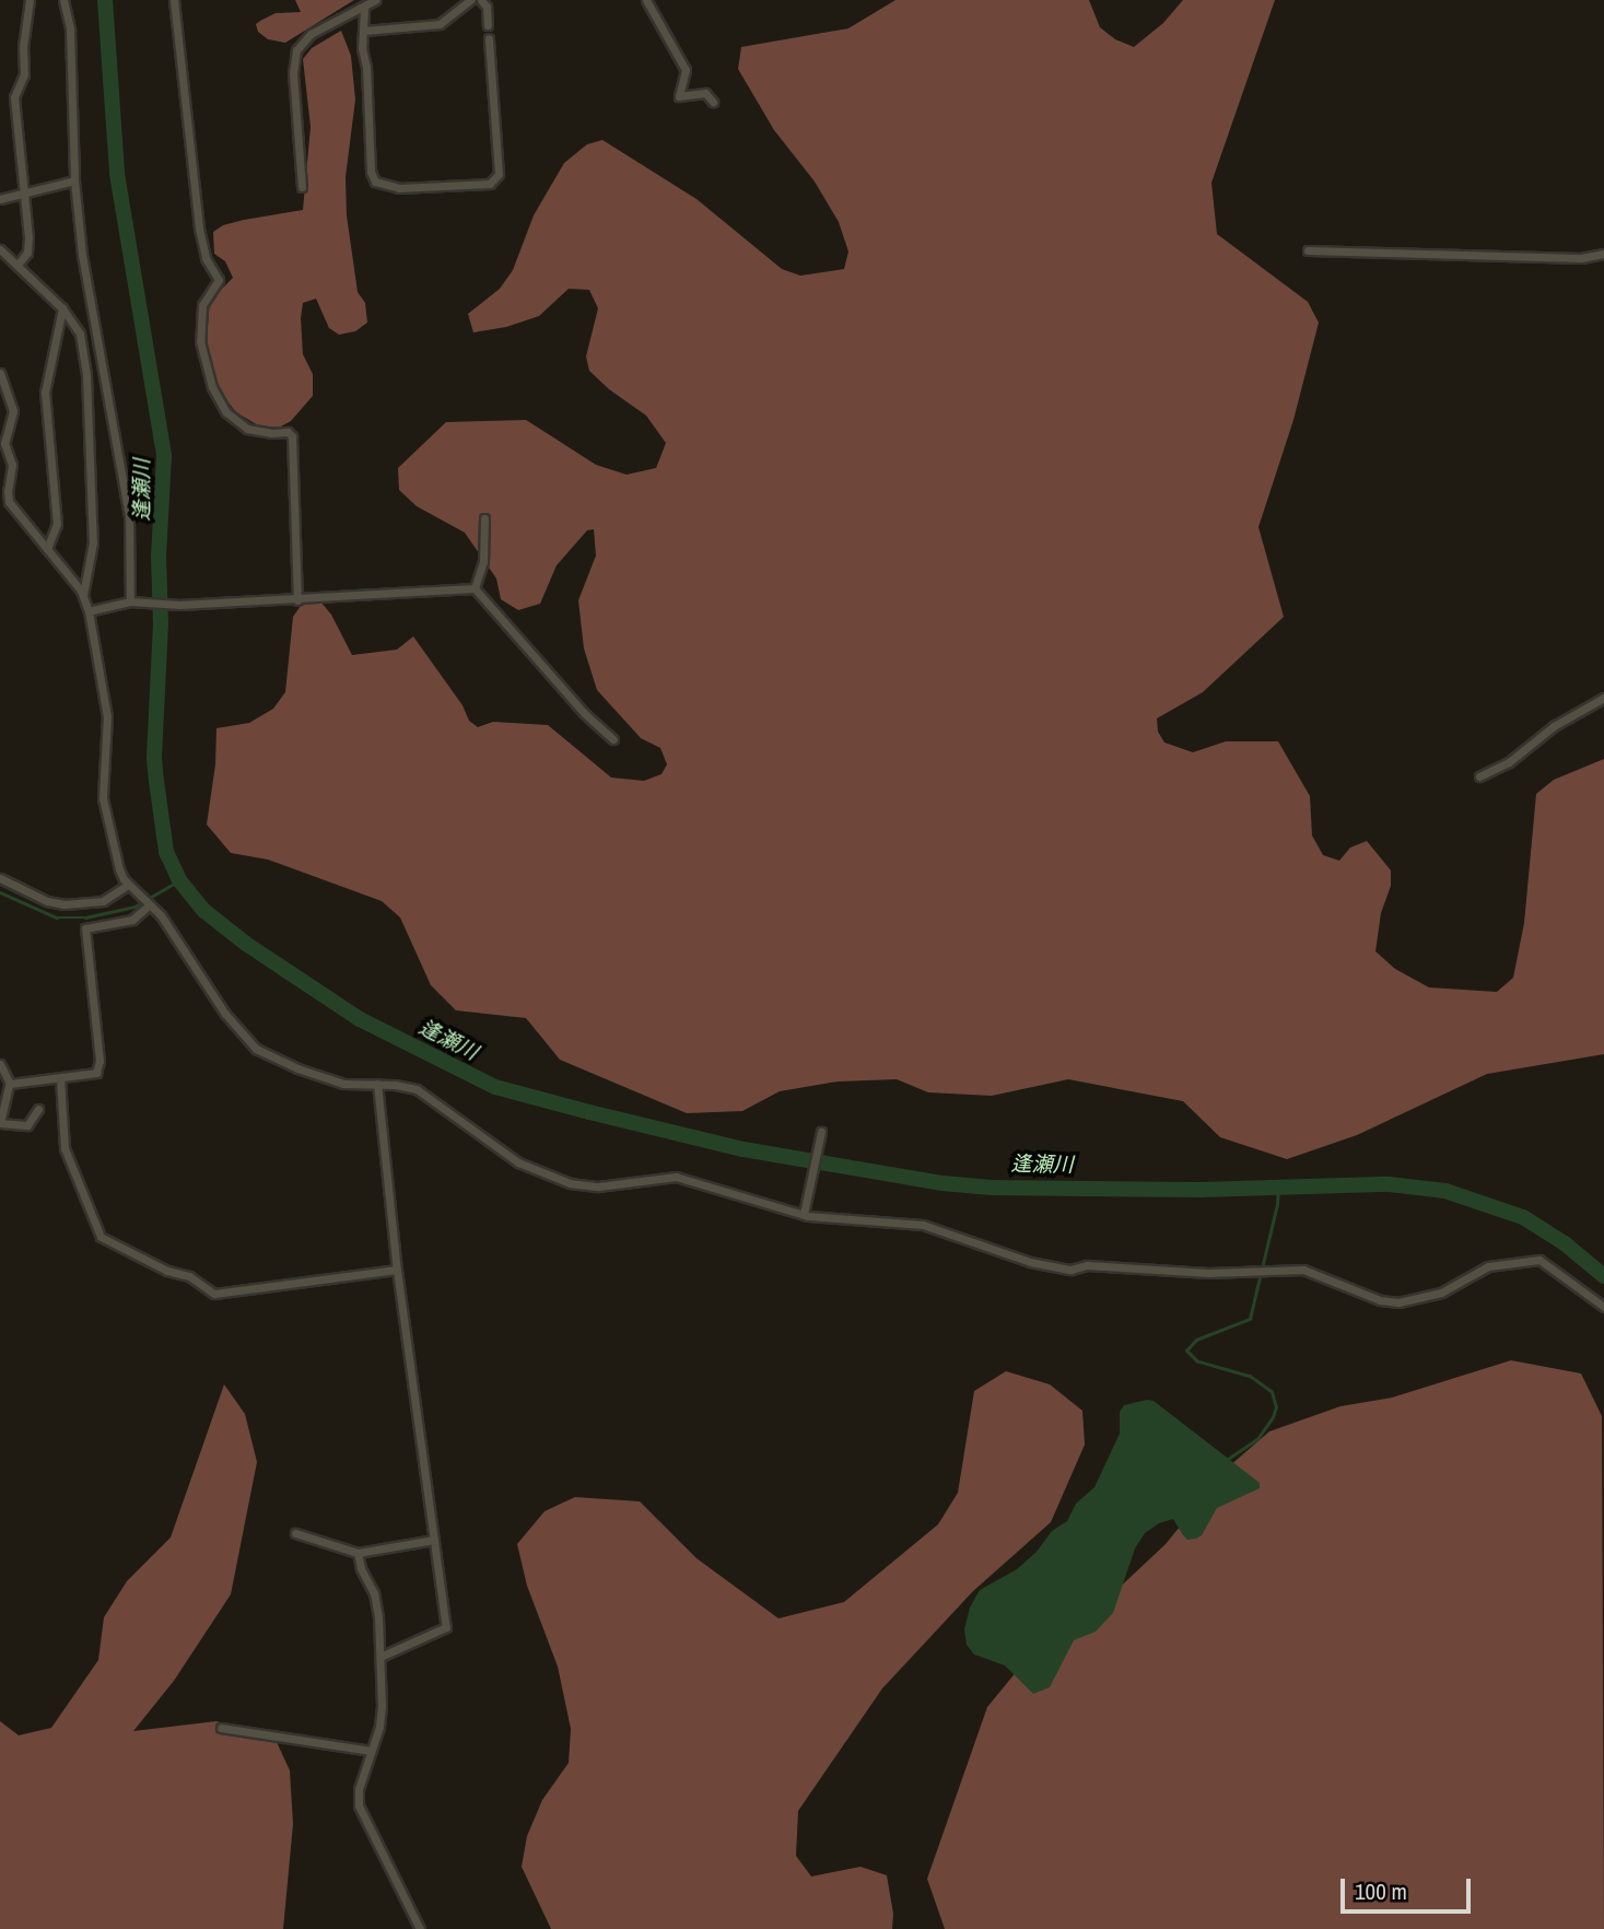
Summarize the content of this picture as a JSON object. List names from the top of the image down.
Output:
{
  "water": ["逢瀬川"],
  "scale_bar": "100 m"
}
